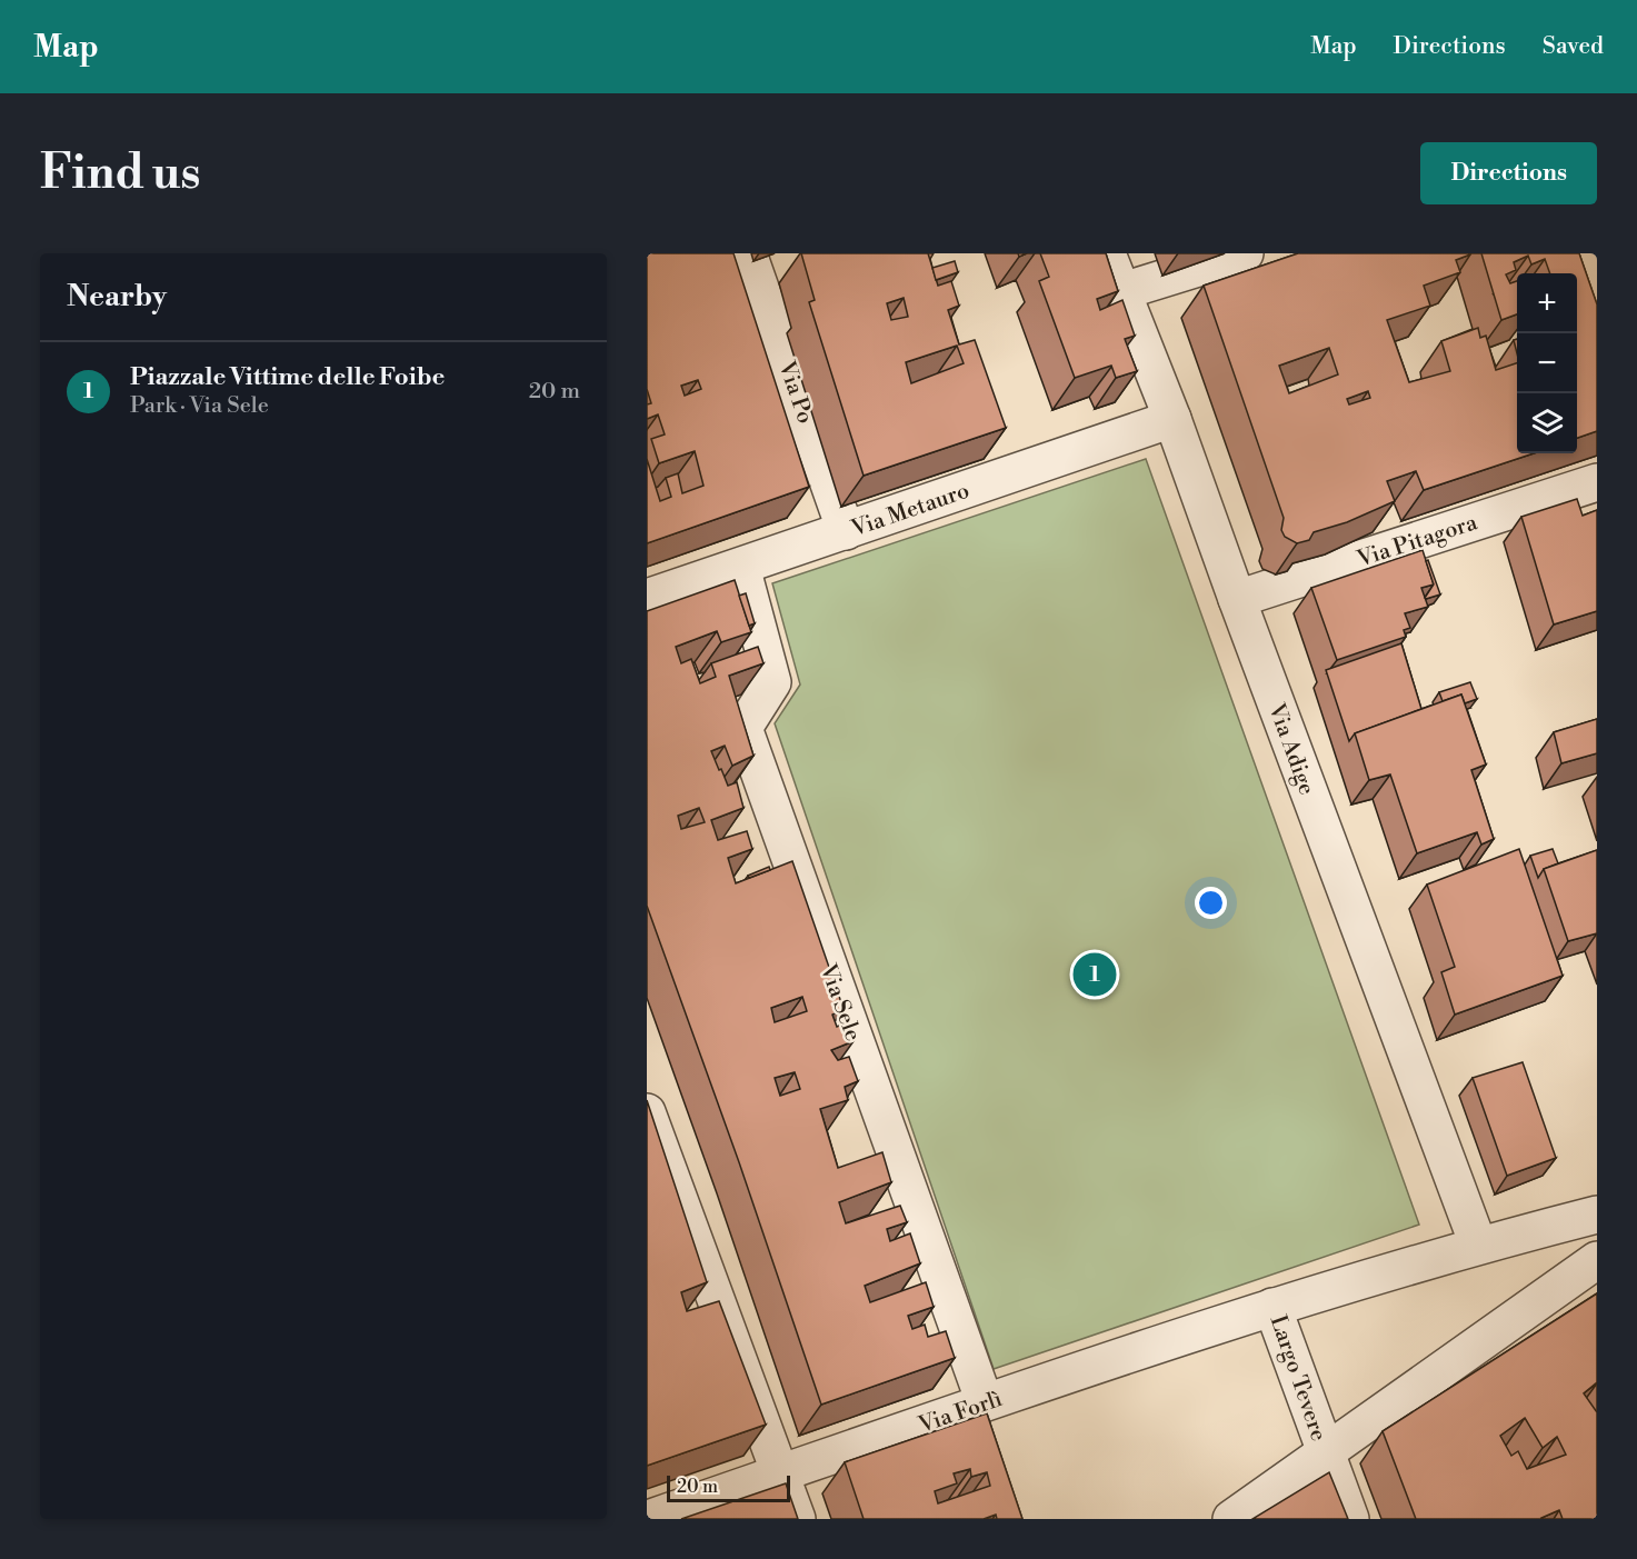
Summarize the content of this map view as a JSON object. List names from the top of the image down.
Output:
{
  "streets": {
    "street": [
      "Via Po",
      "Via Metauro",
      "Via Pitagora",
      "Via Adige",
      "Via Sele",
      "Largo Tevere",
      "Via Forlì"
    ]
  },
  "crossings": [
    ["Via Po", "Via Metauro"],
    ["Via Metauro", "Via Adige"],
    ["Via Metauro", "Via Sele"],
    ["Via Pitagora", "Via Adige"],
    ["Via Adige", "Largo Tevere"],
    ["Via Sele", "Via Forlì"],
    ["Largo Tevere", "Via Forlì"]
  ],
  "scale_bar": "20 m",
  "page": {
    "header": "Map",
    "nav": ["Map", "Directions", "Saved"],
    "buttons": "Directions",
    "title": "Find us",
    "heading": "Nearby",
    "map_buttons": ["+", "−"],
    "list": [
      {
        "mark": "1",
        "name": "Piazzale Vittime delle Foibe",
        "note": "Park · Via Sele",
        "value": "20 m"
      }
    ],
    "pins": "1",
    "scale": "20 m"
  }
}
